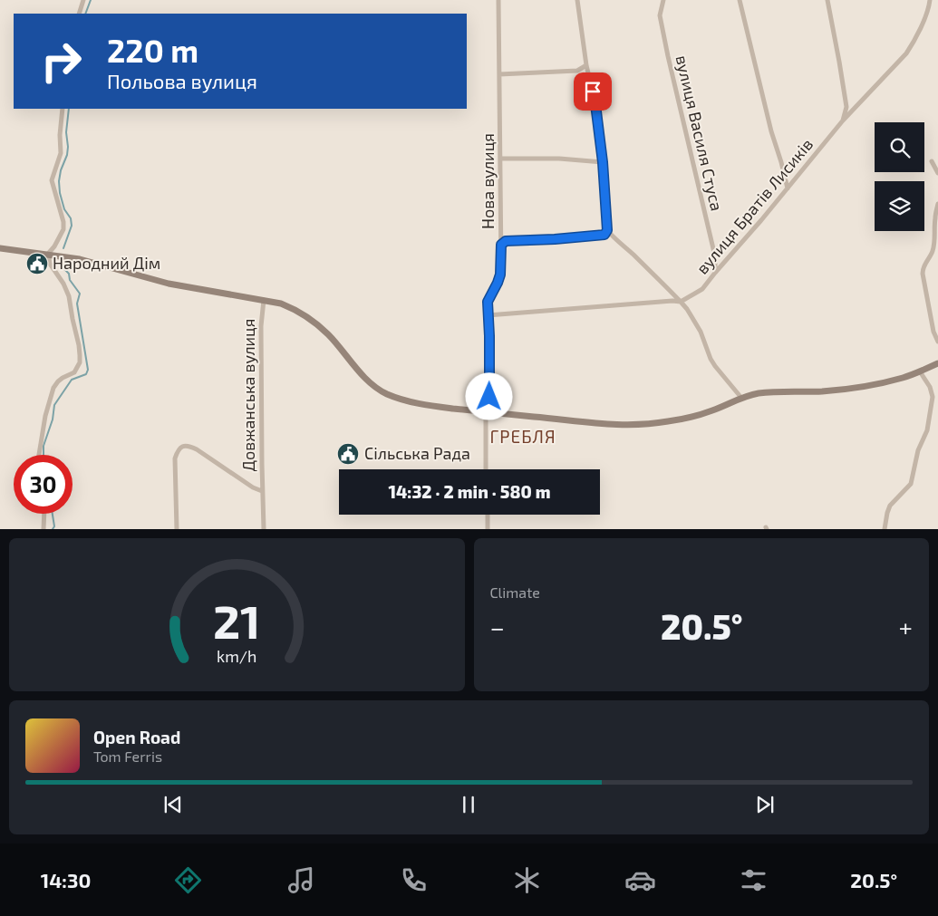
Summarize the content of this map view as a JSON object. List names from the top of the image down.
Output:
{
  "streets": {
    "street": [
      "вулиця Василя Стуса",
      "Нова вулиця",
      "вулиця Братів Лисиків",
      "Довжанська вулиця"
    ]
  },
  "crossings": [
    ["вулиця Василя Стуса", "вулиця Братів Лисиків"]
  ],
  "districts": ["ГРЕБЛЯ"],
  "places": {
    "public building": ["Народний Дім", "Сільська Рада"]
  },
  "page": {
    "turn": ["220 m", "Польова вулиця"],
    "limit": "30",
    "trip": "14:32 · 2 min · 580 m",
    "tile": "Climate",
    "heat": ["−", "20.5°", "+"],
    "song": ["Open Road", "Tom Ferris"],
    "tabs": ["14:30", "20.5°"],
    "gauge": ["21", "km/h"]
  }
}
